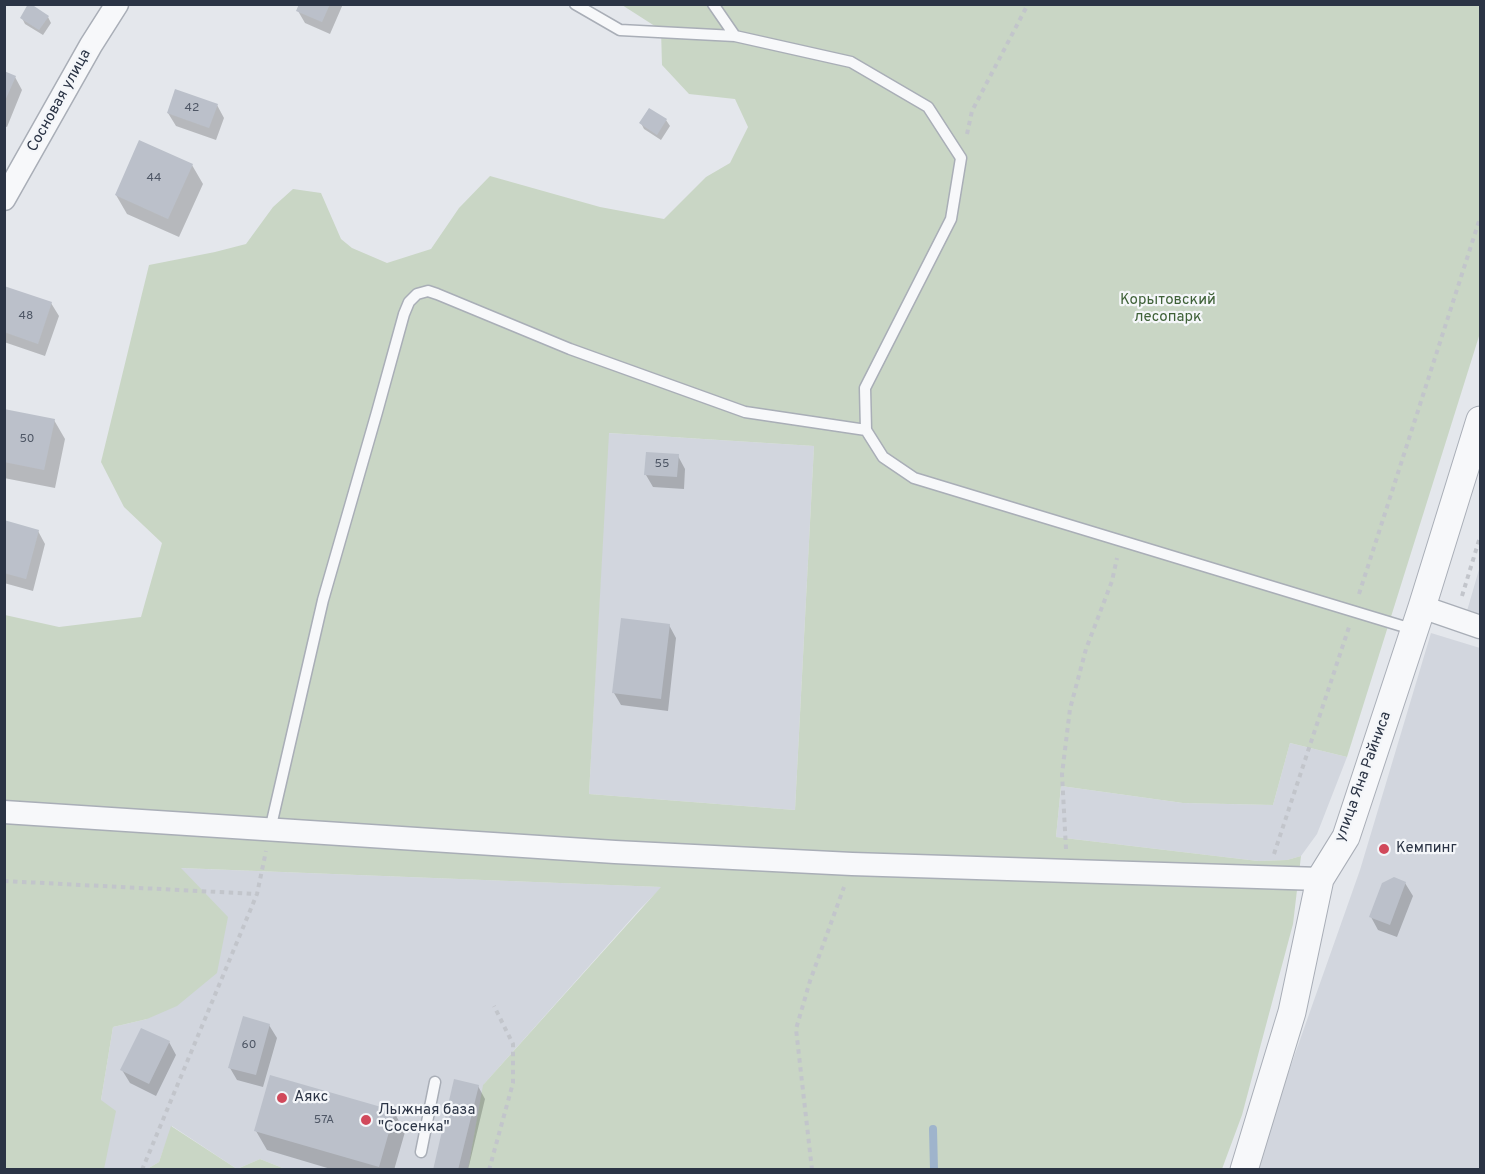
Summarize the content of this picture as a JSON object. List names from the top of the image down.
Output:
{
  "streets": {
    "street": ["Сосновая улица", "улица Яна Райниса"]
  },
  "parks": ["Корытовский лесопарк"],
  "places": ["Кемпинг", "Аякс", "Лыжная база \"Сосенка\""],
  "house_numbers": [
    "42",
    "44",
    "48",
    "50",
    "55",
    "60",
    "57А"
  ]
}
